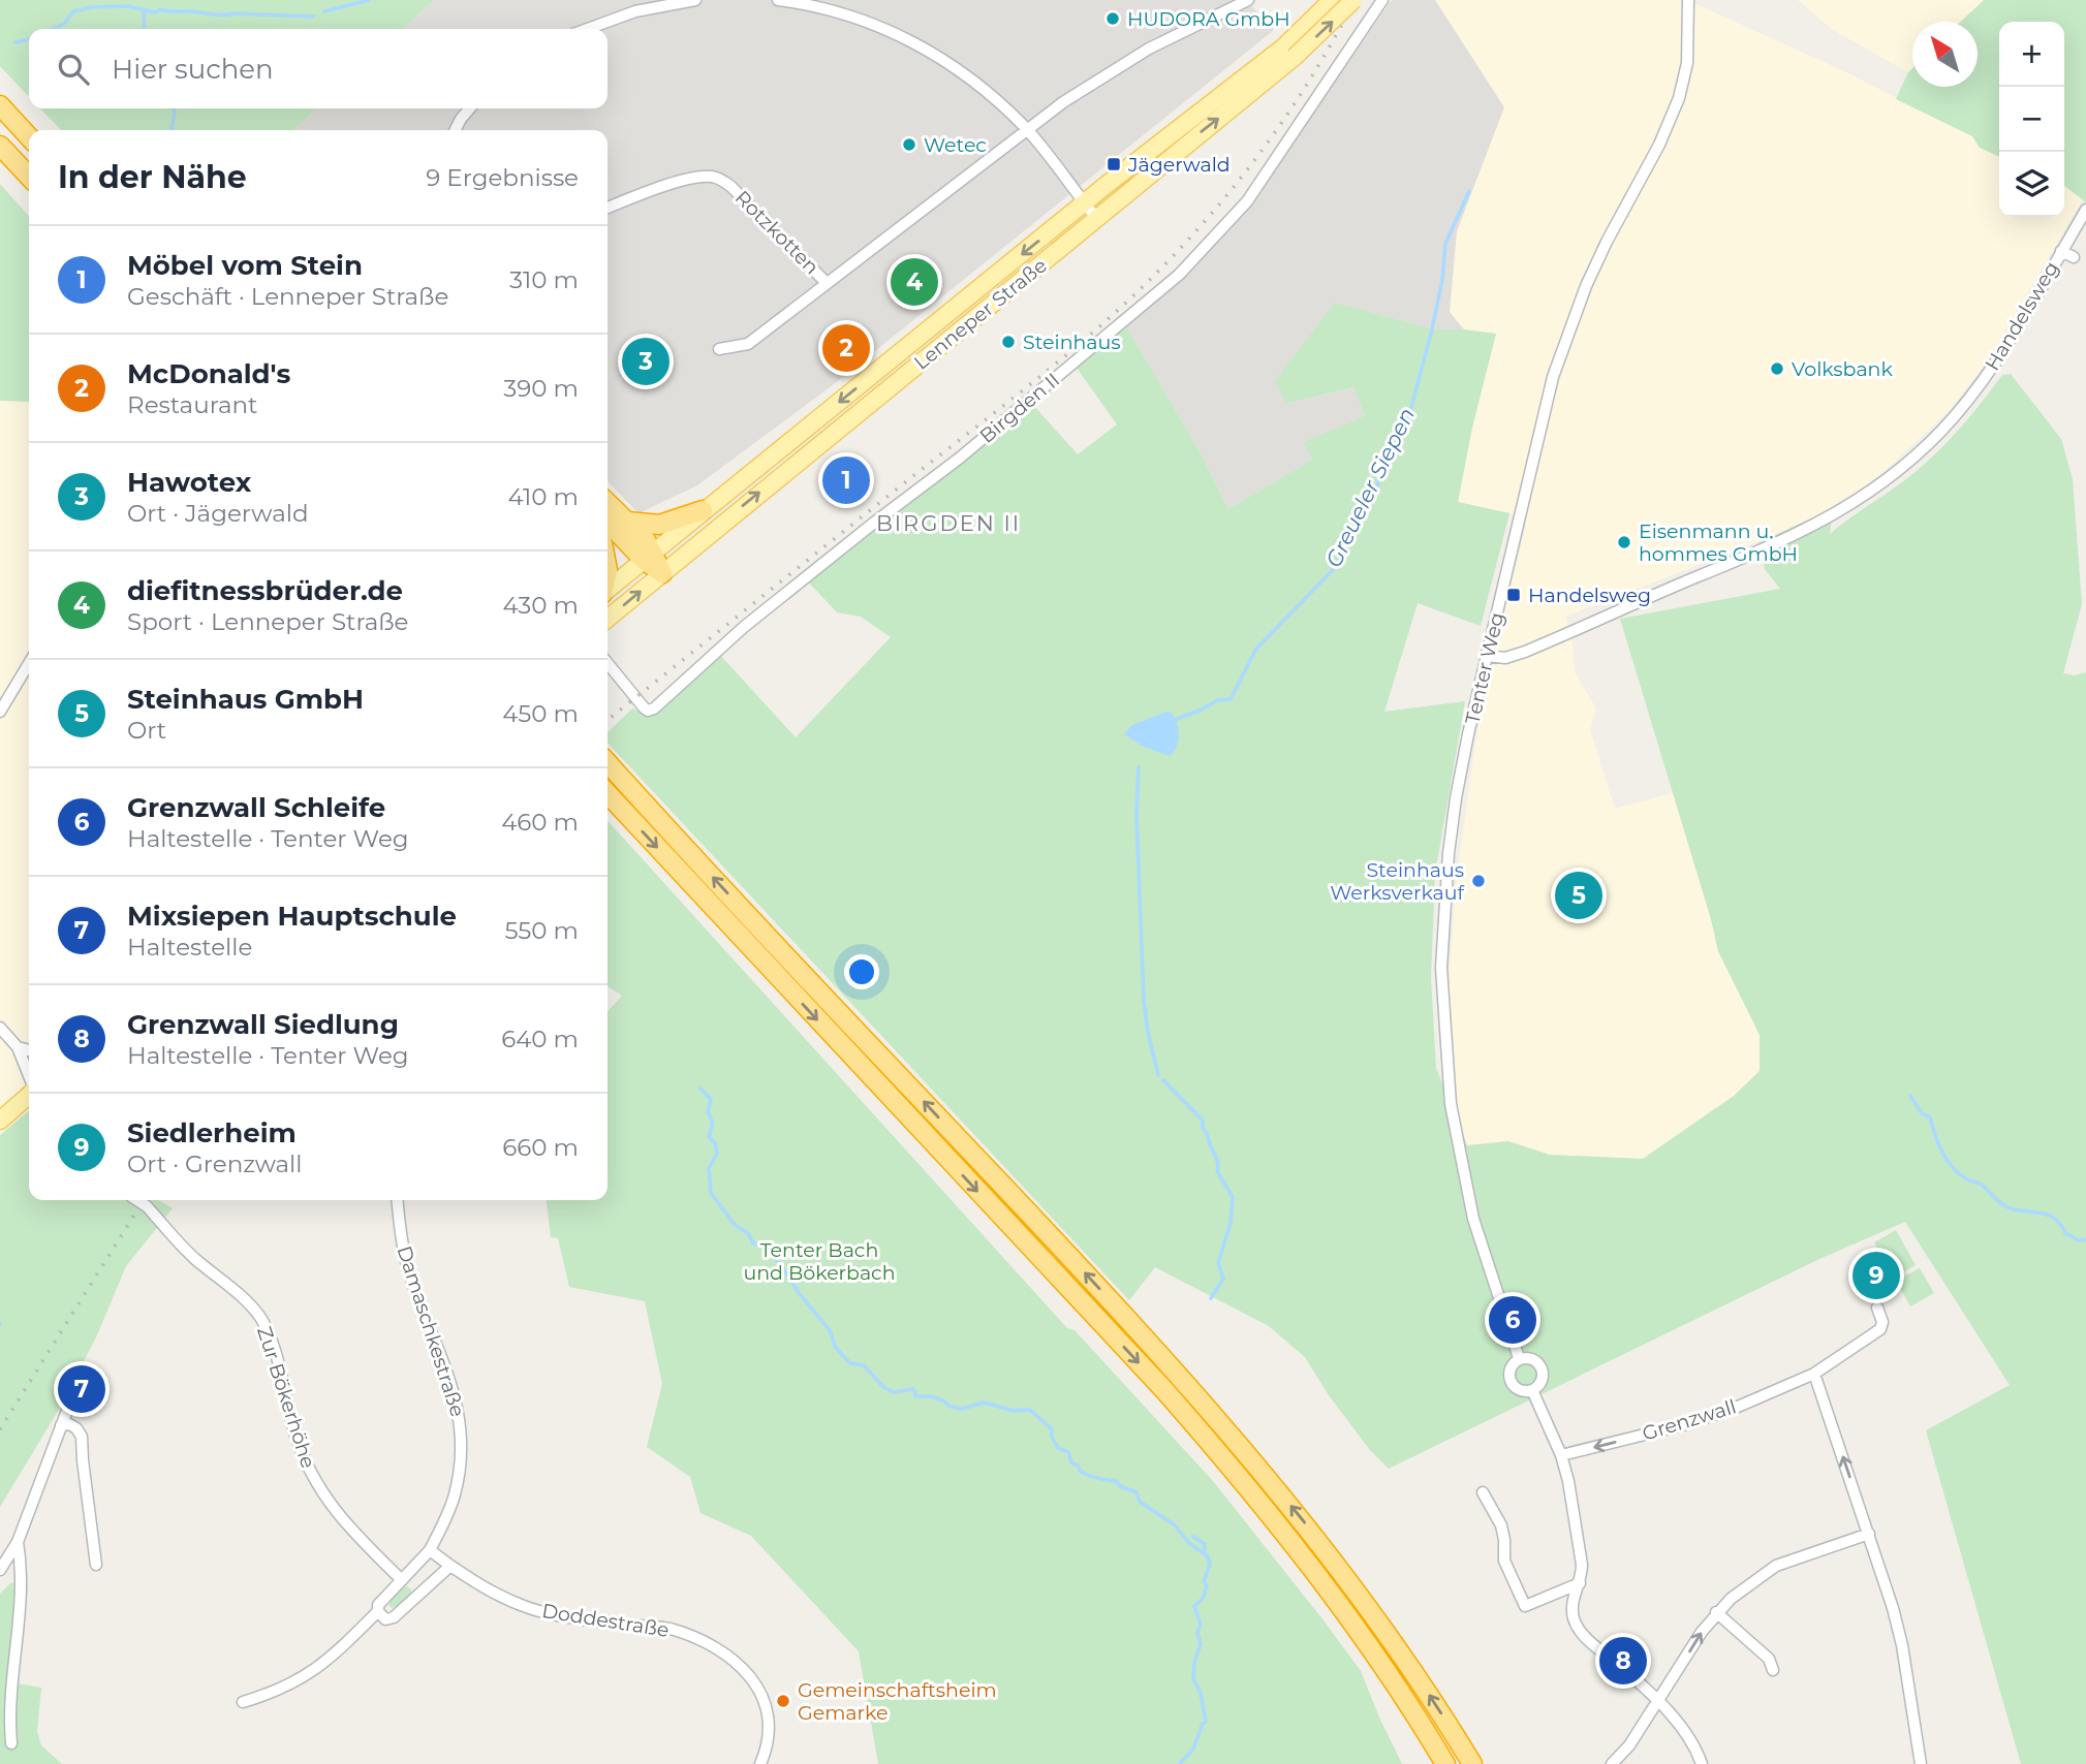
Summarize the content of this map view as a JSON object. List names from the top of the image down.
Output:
{
  "streets": {
    "main road": ["Lenneper Straße"],
    "street": [
      "Rotzkotten",
      "Handelsweg",
      "Birgden II",
      "Tenter Weg",
      "Damaschkestraße",
      "Zur Bökerhöhe",
      "Grenzwall",
      "Doddestraße"
    ]
  },
  "crossings": [
    ["Handelsweg", "Tenter Weg"],
    ["Damaschkestraße", "Zur Bökerhöhe"],
    ["Damaschkestraße", "Doddestraße"]
  ],
  "one_way": ["Grenzwall"],
  "districts": ["BIRGDEN II"],
  "water": ["Greueler Siepen"],
  "parks": ["Tenter Bach und Bökerbach"],
  "places": {
    "other": [
      "HUDORA GmbH",
      "Wetec",
      "Steinhaus",
      "Volksbank",
      "Eisenmann u. hommes GmbH",
      "Steinhaus Werksverkauf",
      "Gemeinschaftsheim Gemarke"
    ],
    "transit": ["Jägerwald", "Handelsweg"]
  },
  "north": "top left",
  "page": {
    "map_buttons": ["+", "−"],
    "search": "Hier suchen",
    "heading": ["In der Nähe", "9 Ergebnisse"],
    "list": [
      {
        "mark": "1",
        "name": "Möbel vom Stein",
        "note": "Geschäft · Lenneper Straße",
        "value": "310 m"
      },
      {
        "mark": "2",
        "name": "McDonald's",
        "note": "Restaurant",
        "value": "390 m"
      },
      {
        "mark": "3",
        "name": "Hawotex",
        "note": "Ort · Jägerwald",
        "value": "410 m"
      },
      {
        "mark": "4",
        "name": "diefitnessbrüder.de",
        "note": "Sport · Lenneper Straße",
        "value": "430 m"
      },
      {
        "mark": "5",
        "name": "Steinhaus GmbH",
        "note": "Ort",
        "value": "450 m"
      },
      {
        "mark": "6",
        "name": "Grenzwall Schleife",
        "note": "Haltestelle · Tenter Weg",
        "value": "460 m"
      },
      {
        "mark": "7",
        "name": "Mixsiepen Hauptschule",
        "note": "Haltestelle",
        "value": "550 m"
      },
      {
        "mark": "8",
        "name": "Grenzwall Siedlung",
        "note": "Haltestelle · Tenter Weg",
        "value": "640 m"
      },
      {
        "mark": "9",
        "name": "Siedlerheim",
        "note": "Ort · Grenzwall",
        "value": "660 m"
      }
    ],
    "pins": [
      "4",
      "2",
      "3",
      "1",
      "5",
      "9",
      "6",
      "7",
      "8"
    ]
  }
}
